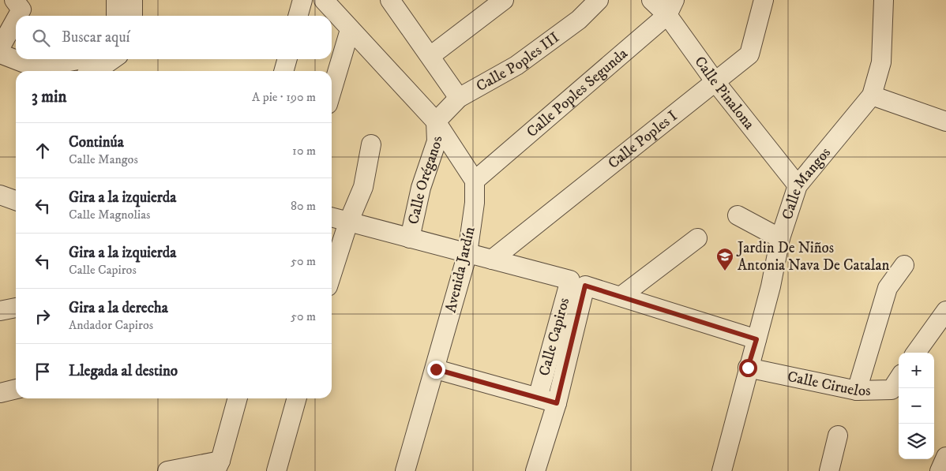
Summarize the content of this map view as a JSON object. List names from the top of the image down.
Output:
{
  "streets": {
    "street": [
      "Calle Poples III",
      "Calle Poples Segunda",
      "Calle Pinalona",
      "Calle Poples I",
      "Calle Oréganos",
      "Calle Mangos",
      "Avenida Jardín",
      "Calle Capiros",
      "Calle Ciruelos"
    ]
  },
  "crossings": [
    ["Calle Poples III", "Calle Oréganos"],
    ["Calle Poples Segunda", "Calle Pinalona"],
    ["Calle Poples Segunda", "Avenida Jardín"],
    ["Calle Pinalona", "Calle Poples I"],
    ["Calle Pinalona", "Calle Mangos"],
    ["Calle Mangos", "Calle Ciruelos"]
  ],
  "places": {
    "school or university": ["Jardin De Niños Antonia Nava De Catalan"]
  },
  "page": {
    "search": "Buscar aquí",
    "heading": ["3 min", "A pie · 190 m"],
    "list": [
      ["Continúa", "Calle Mangos", "10 m"],
      ["Gira a la izquierda", "Calle Magnolias", "80 m"],
      ["Gira a la izquierda", "Calle Capiros", "50 m"],
      ["Gira a la derecha", "Andador Capiros", "50 m"],
      "Llegada al destino"
    ],
    "map_buttons": ["+", "−"]
  }
}
